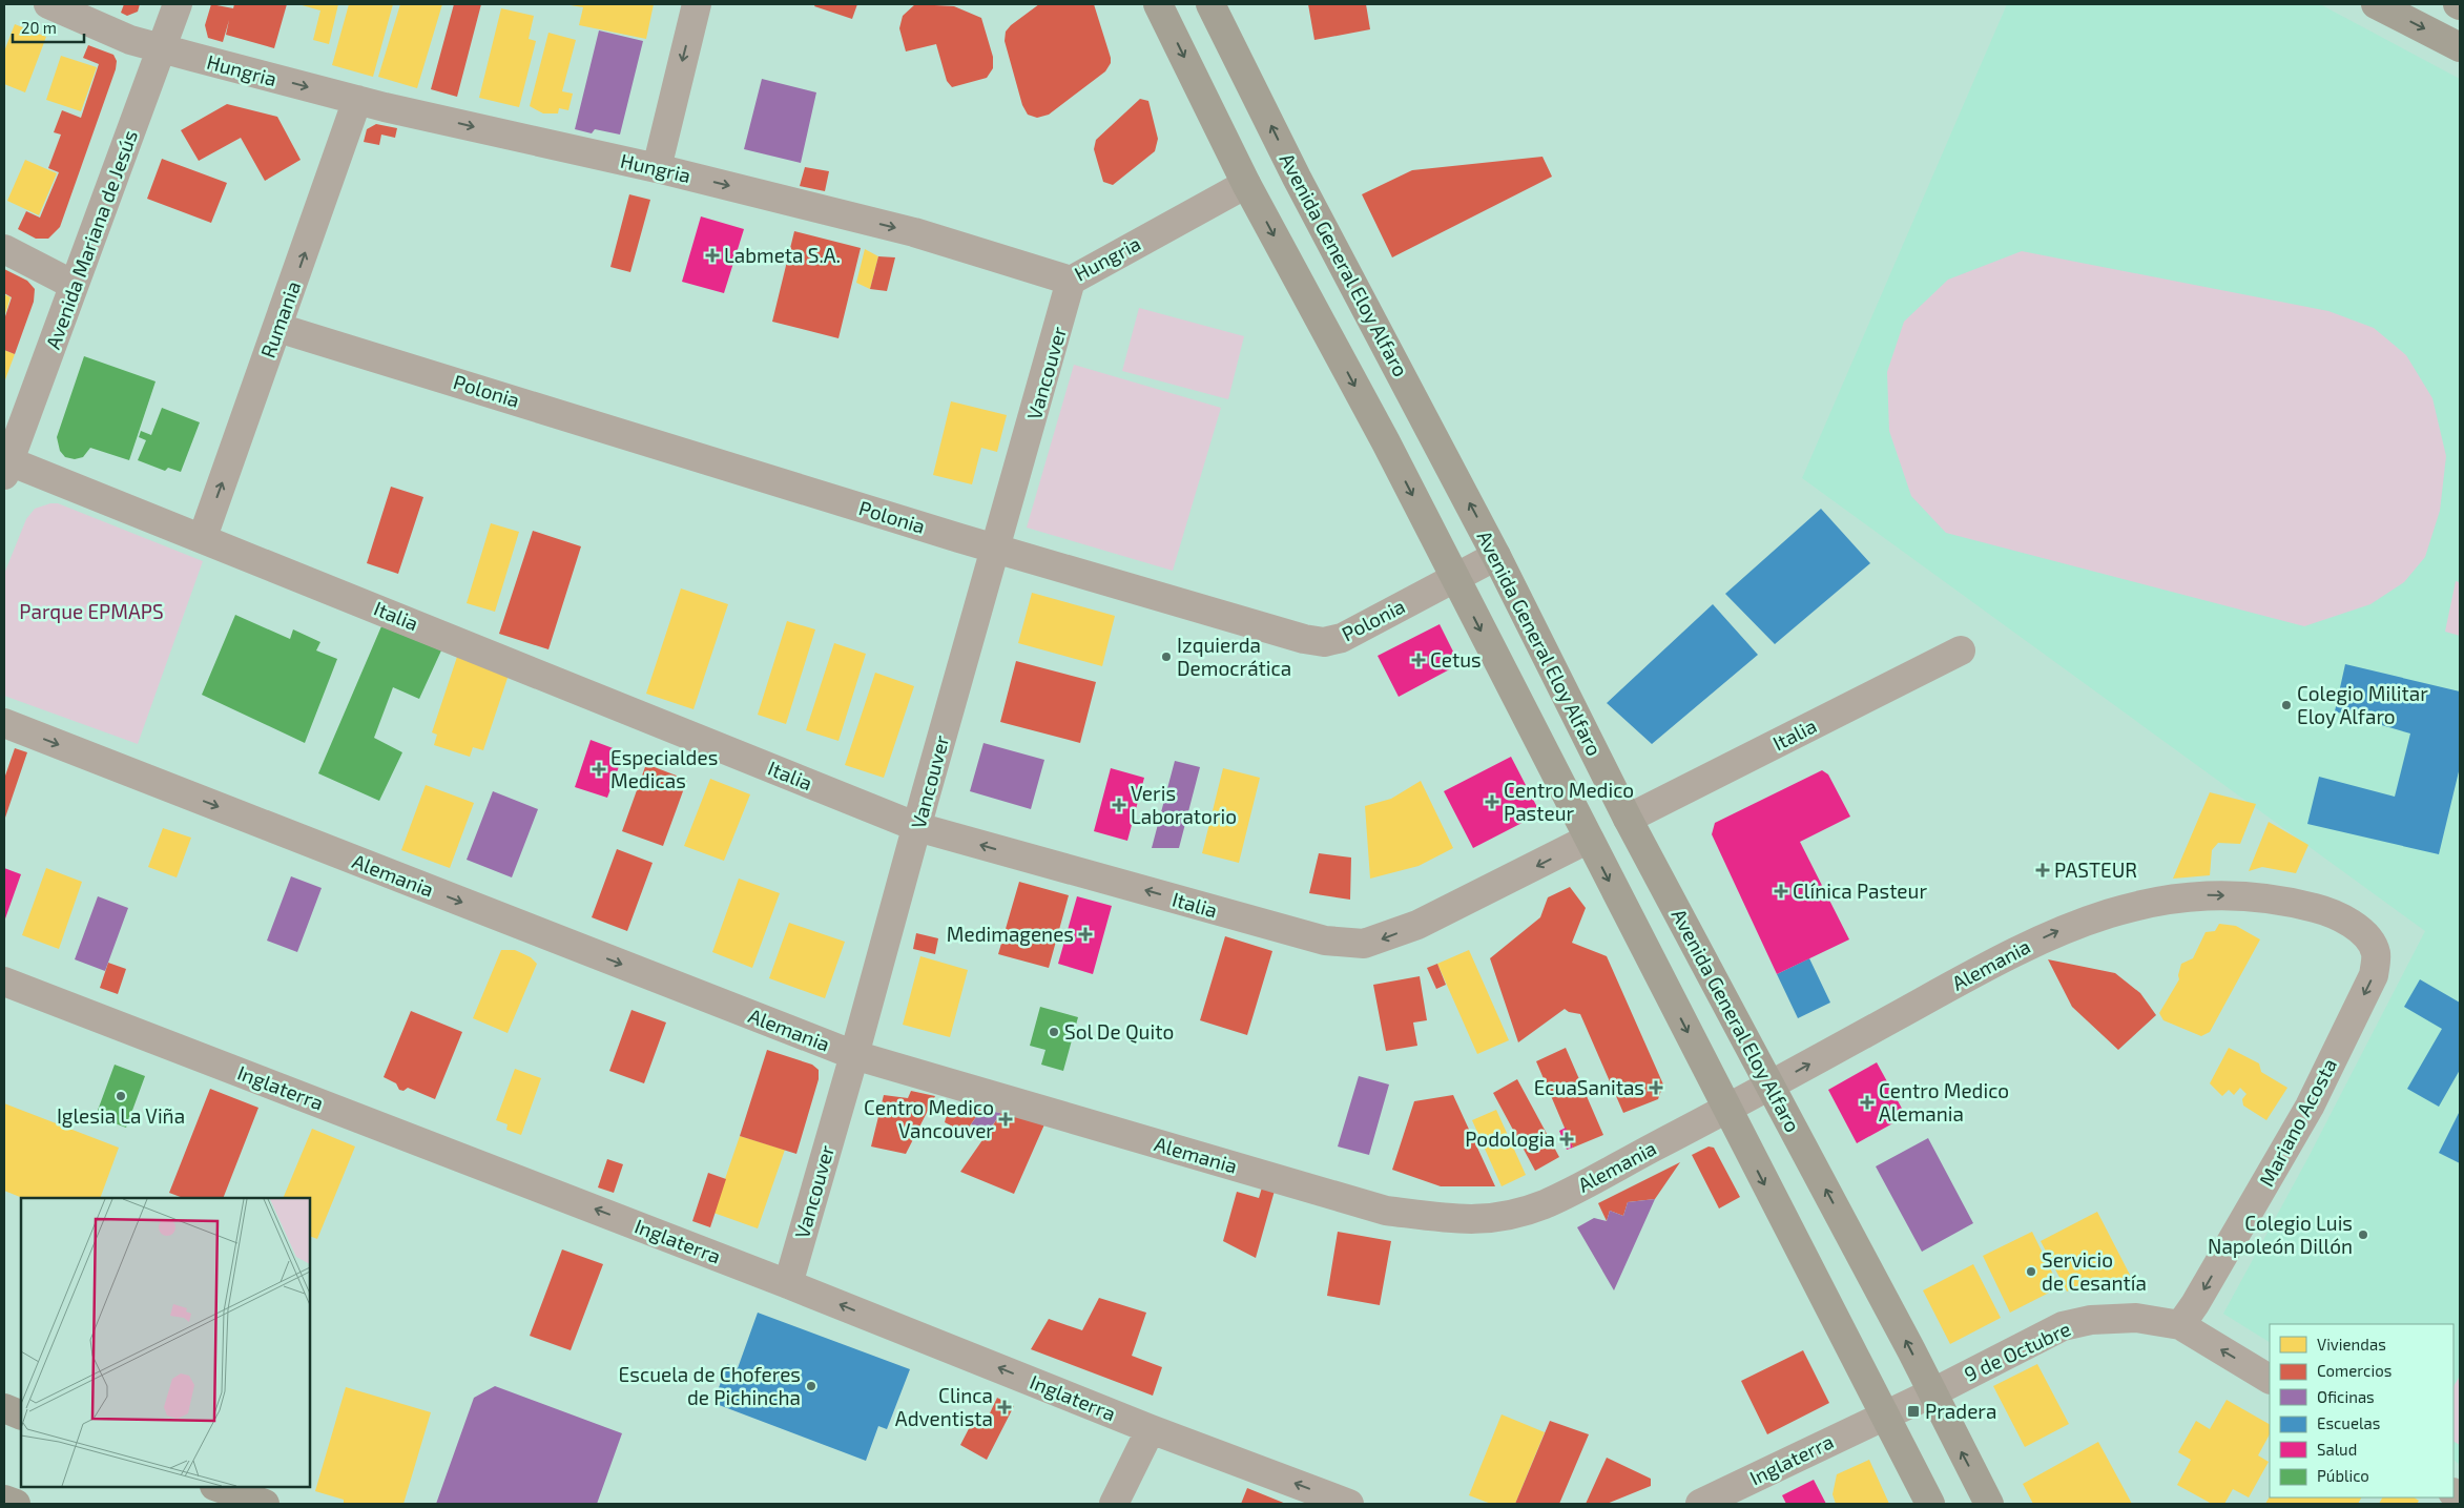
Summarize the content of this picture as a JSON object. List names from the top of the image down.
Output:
{
  "streets": {
    "main road": ["Avenida General Eloy Alfaro"],
    "street": [
      "Hungria",
      "Avenida Mariana de Jesús",
      "Rumania",
      "Vancouver",
      "Polonia",
      "Italia",
      "Alemania",
      "Inglaterra",
      "Mariano Acosta",
      "9 de Octubre"
    ]
  },
  "crossings": [
    ["Hungria", "Avenida Mariana de Jesús"],
    ["Hungria", "Rumania"],
    ["Hungria", "Vancouver"],
    ["Avenida Mariana de Jesús", "Italia"],
    ["Avenida General Eloy Alfaro", "Polonia"],
    ["Avenida General Eloy Alfaro", "Italia"],
    ["Avenida General Eloy Alfaro", "Alemania"],
    ["Avenida General Eloy Alfaro", "9 de Octubre"],
    ["Rumania", "Polonia"],
    ["Rumania", "Italia"],
    ["Vancouver", "Polonia"],
    ["Vancouver", "Italia"],
    ["Vancouver", "Alemania"],
    ["Vancouver", "Inglaterra"],
    ["Alemania", "Mariano Acosta"],
    ["Inglaterra", "9 de Octubre"],
    ["Mariano Acosta", "9 de Octubre"]
  ],
  "one_way": [
    "Hungria",
    "Rumania",
    "Alemania",
    "Inglaterra",
    "Mariano Acosta"
  ],
  "parks": ["Parque EPMAPS"],
  "places": {
    "health": [
      "Labmeta S.A.",
      "Cetus",
      "Especialdes Medicas",
      "Centro Medico Pasteur",
      "Veris Laboratorio",
      "PASTEUR",
      "Clínica Pasteur",
      "Medimagenes",
      "EcuaSanitas",
      "Centro Medico Alemania",
      "Centro Medico Vancouver",
      "Podologia",
      "Clinca Adventista"
    ],
    "other": [
      "Izquierda Democrática",
      "Colegio Militar Eloy Alfaro",
      "Sol De Quito",
      "Iglesia La Viña",
      "Colegio Luis Napoleón Dillón",
      "Servicio de Cesantía",
      "Escuela de Choferes de Pichincha"
    ],
    "transit": ["Pradera"]
  },
  "legend": [
    "Viviendas",
    "Comercios",
    "Oficinas",
    "Escuelas",
    "Salud",
    "Público"
  ],
  "scale_bar": "20 m"
}
